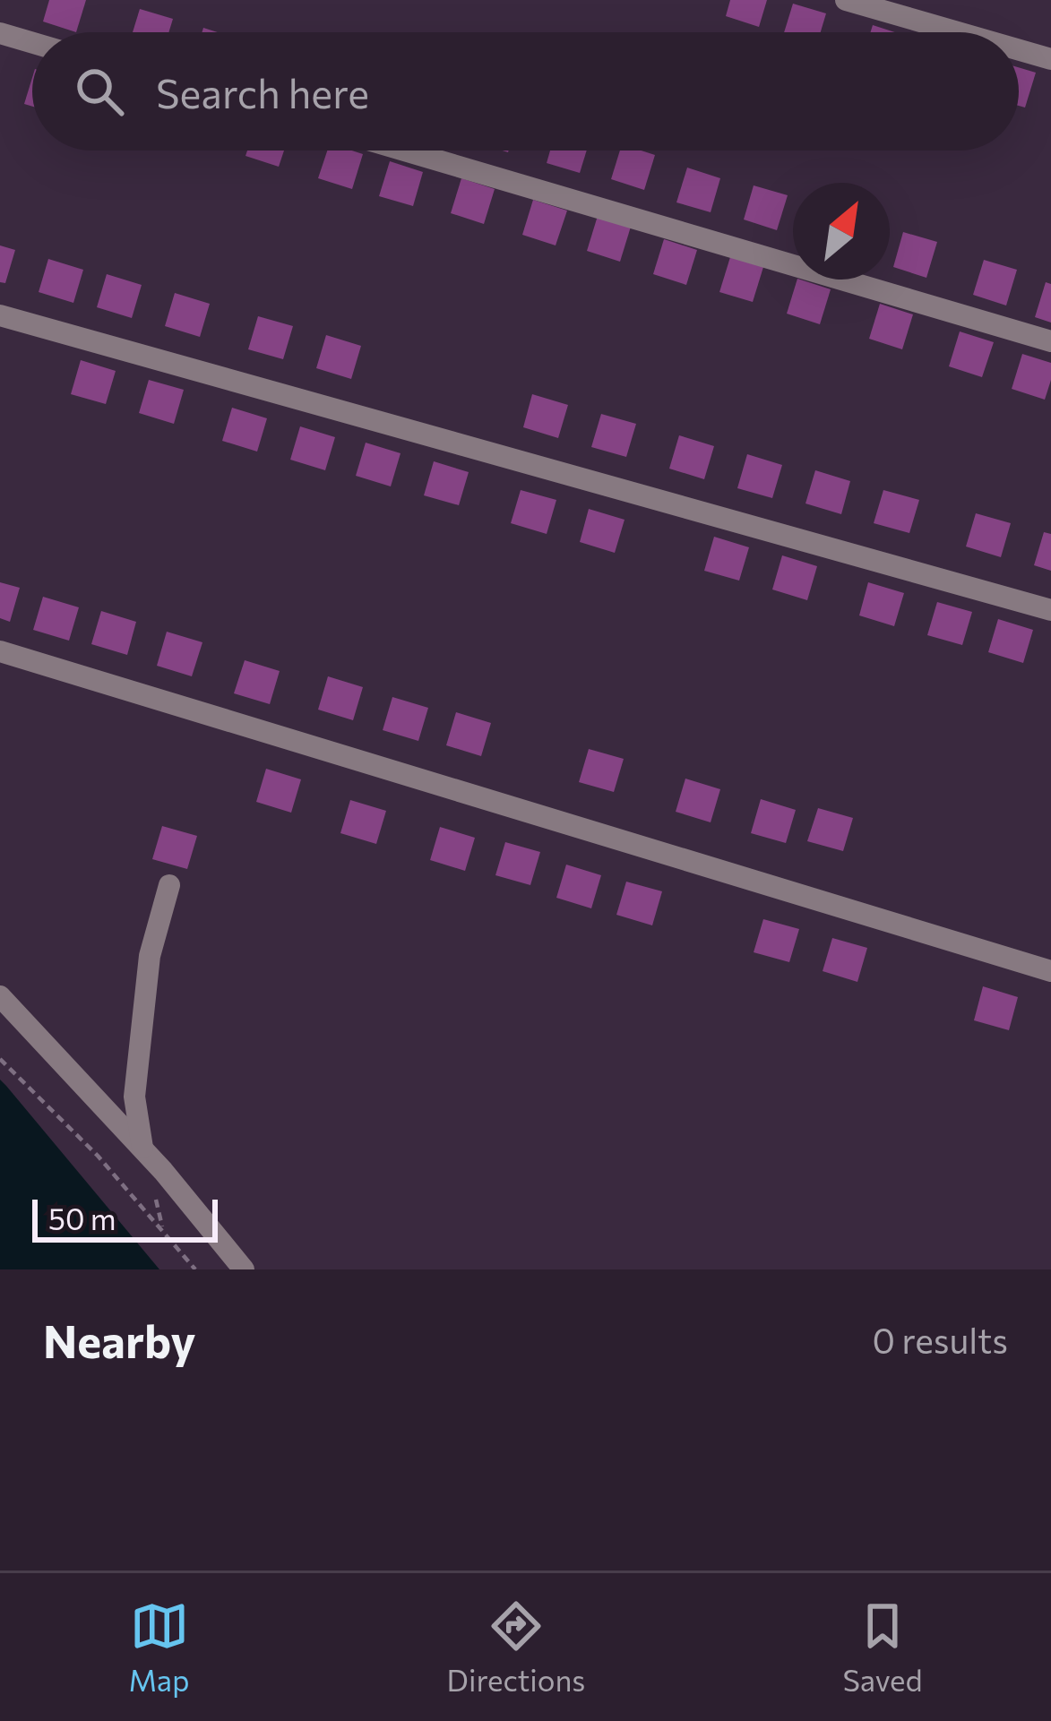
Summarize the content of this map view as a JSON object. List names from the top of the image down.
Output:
{
  "scale_bar": "50 m",
  "north": "top right",
  "page": {
    "search": "Search here",
    "scale": "50 m",
    "heading": ["Nearby", "0 results"],
    "nav": ["Map", "Directions", "Saved"]
  }
}
